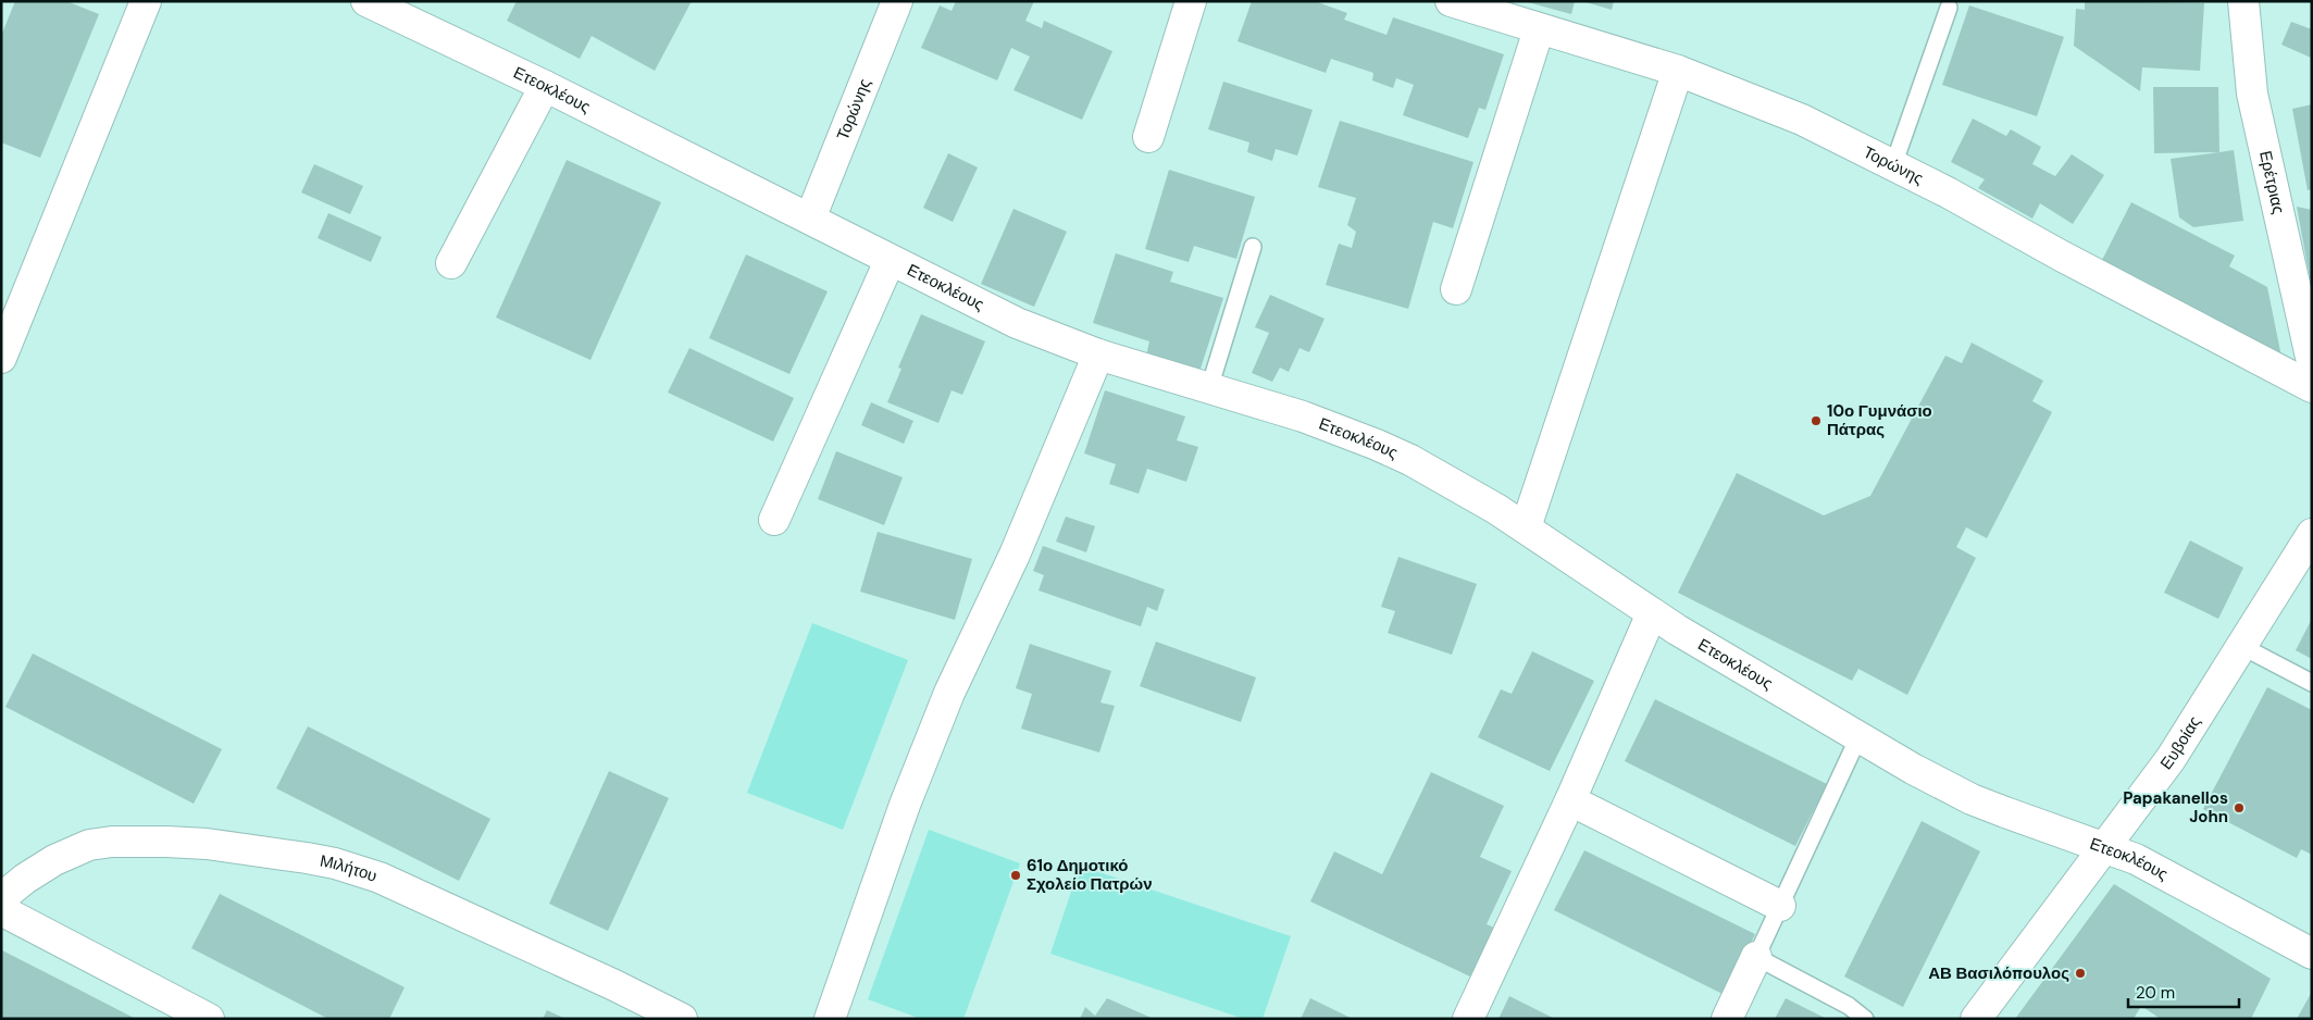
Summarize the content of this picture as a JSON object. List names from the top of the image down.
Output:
{
  "streets": {
    "street": [
      "Ετεοκλέους",
      "Τορώνης",
      "Ερέτριας",
      "Ευβοίας",
      "Μιλήτου"
    ]
  },
  "crossings": [
    ["Ετεοκλέους", "Τορώνης"],
    ["Ετεοκλέους", "Ευβοίας"]
  ],
  "places": [
    "10ο Γυμνάσιο Πάτρας",
    "Papakanellos John",
    "61ο Δημοτικό Σχολείο Πατρών",
    "ΑΒ Βασιλόπουλος"
  ],
  "scale_bar": "20 m"
}
